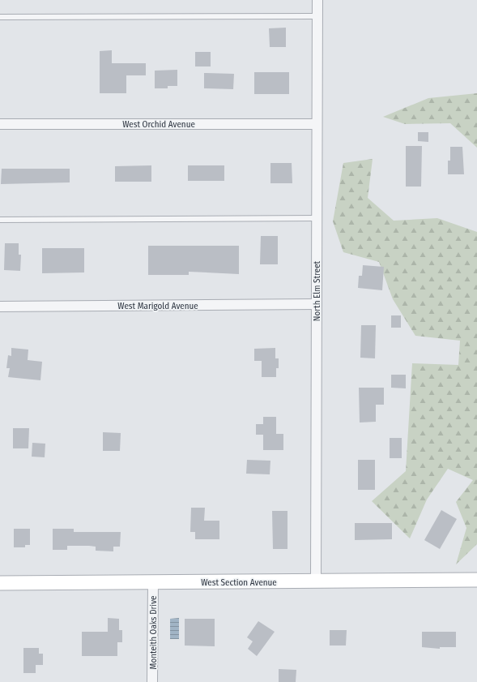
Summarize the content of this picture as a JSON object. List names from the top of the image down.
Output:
{
  "streets": {
    "street": [
      "West Orchid Avenue",
      "North Elm Street",
      "West Marigold Avenue",
      "West Section Avenue",
      "Monteith Oaks Drive"
    ]
  },
  "crossings": [
    ["West Orchid Avenue", "North Elm Street"],
    ["North Elm Street", "West Marigold Avenue"],
    ["North Elm Street", "West Section Avenue"],
    ["West Section Avenue", "Monteith Oaks Drive"]
  ]
}
